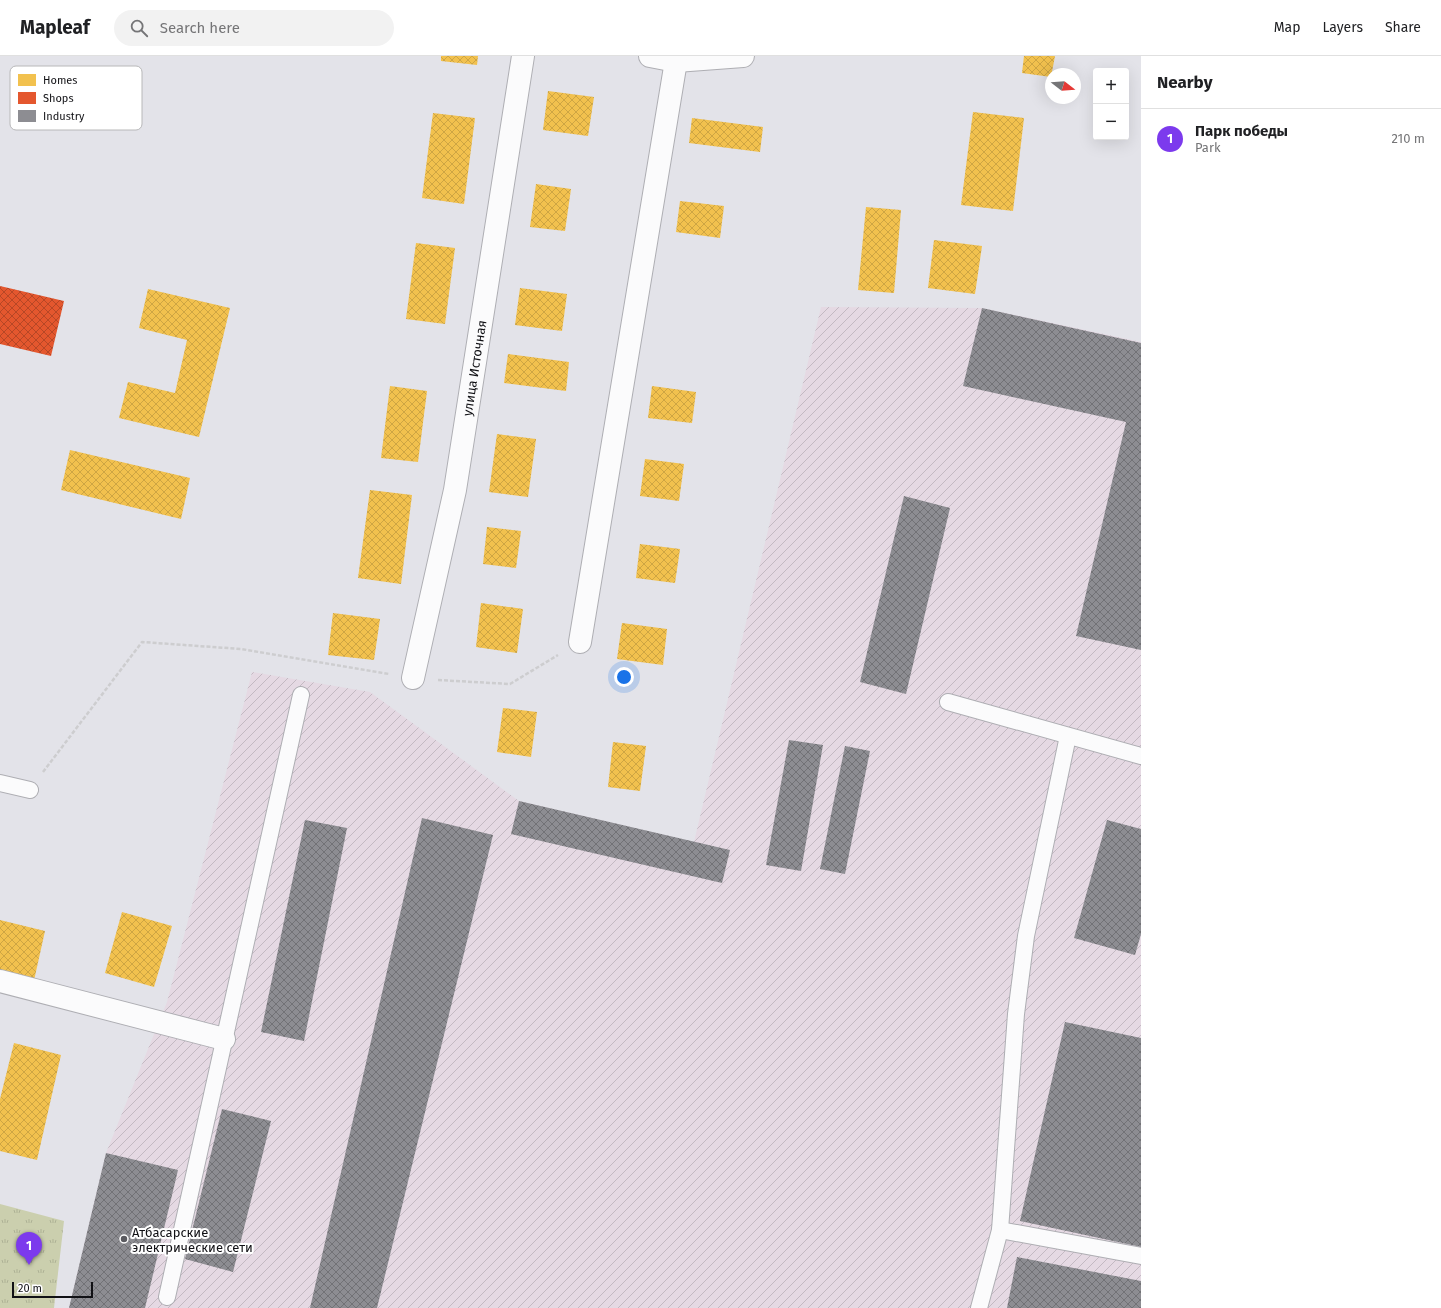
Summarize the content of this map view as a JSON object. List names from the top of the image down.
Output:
{
  "streets": {
    "street": ["улица Источная"]
  },
  "places": ["Атбасарские электрические сети"],
  "legend": ["Homes", "Shops", "Industry"],
  "scale_bar": "20 m",
  "north": "right",
  "page": {
    "header": "Mapleaf",
    "search": "Search here",
    "nav": ["Map", "Layers", "Share"],
    "heading": "Nearby",
    "map_buttons": ["+", "−"],
    "list": [
      {
        "mark": "1",
        "name": "Парк победы",
        "note": "Park",
        "value": "210 m"
      }
    ],
    "pins": "1",
    "scale": "20 m"
  }
}
